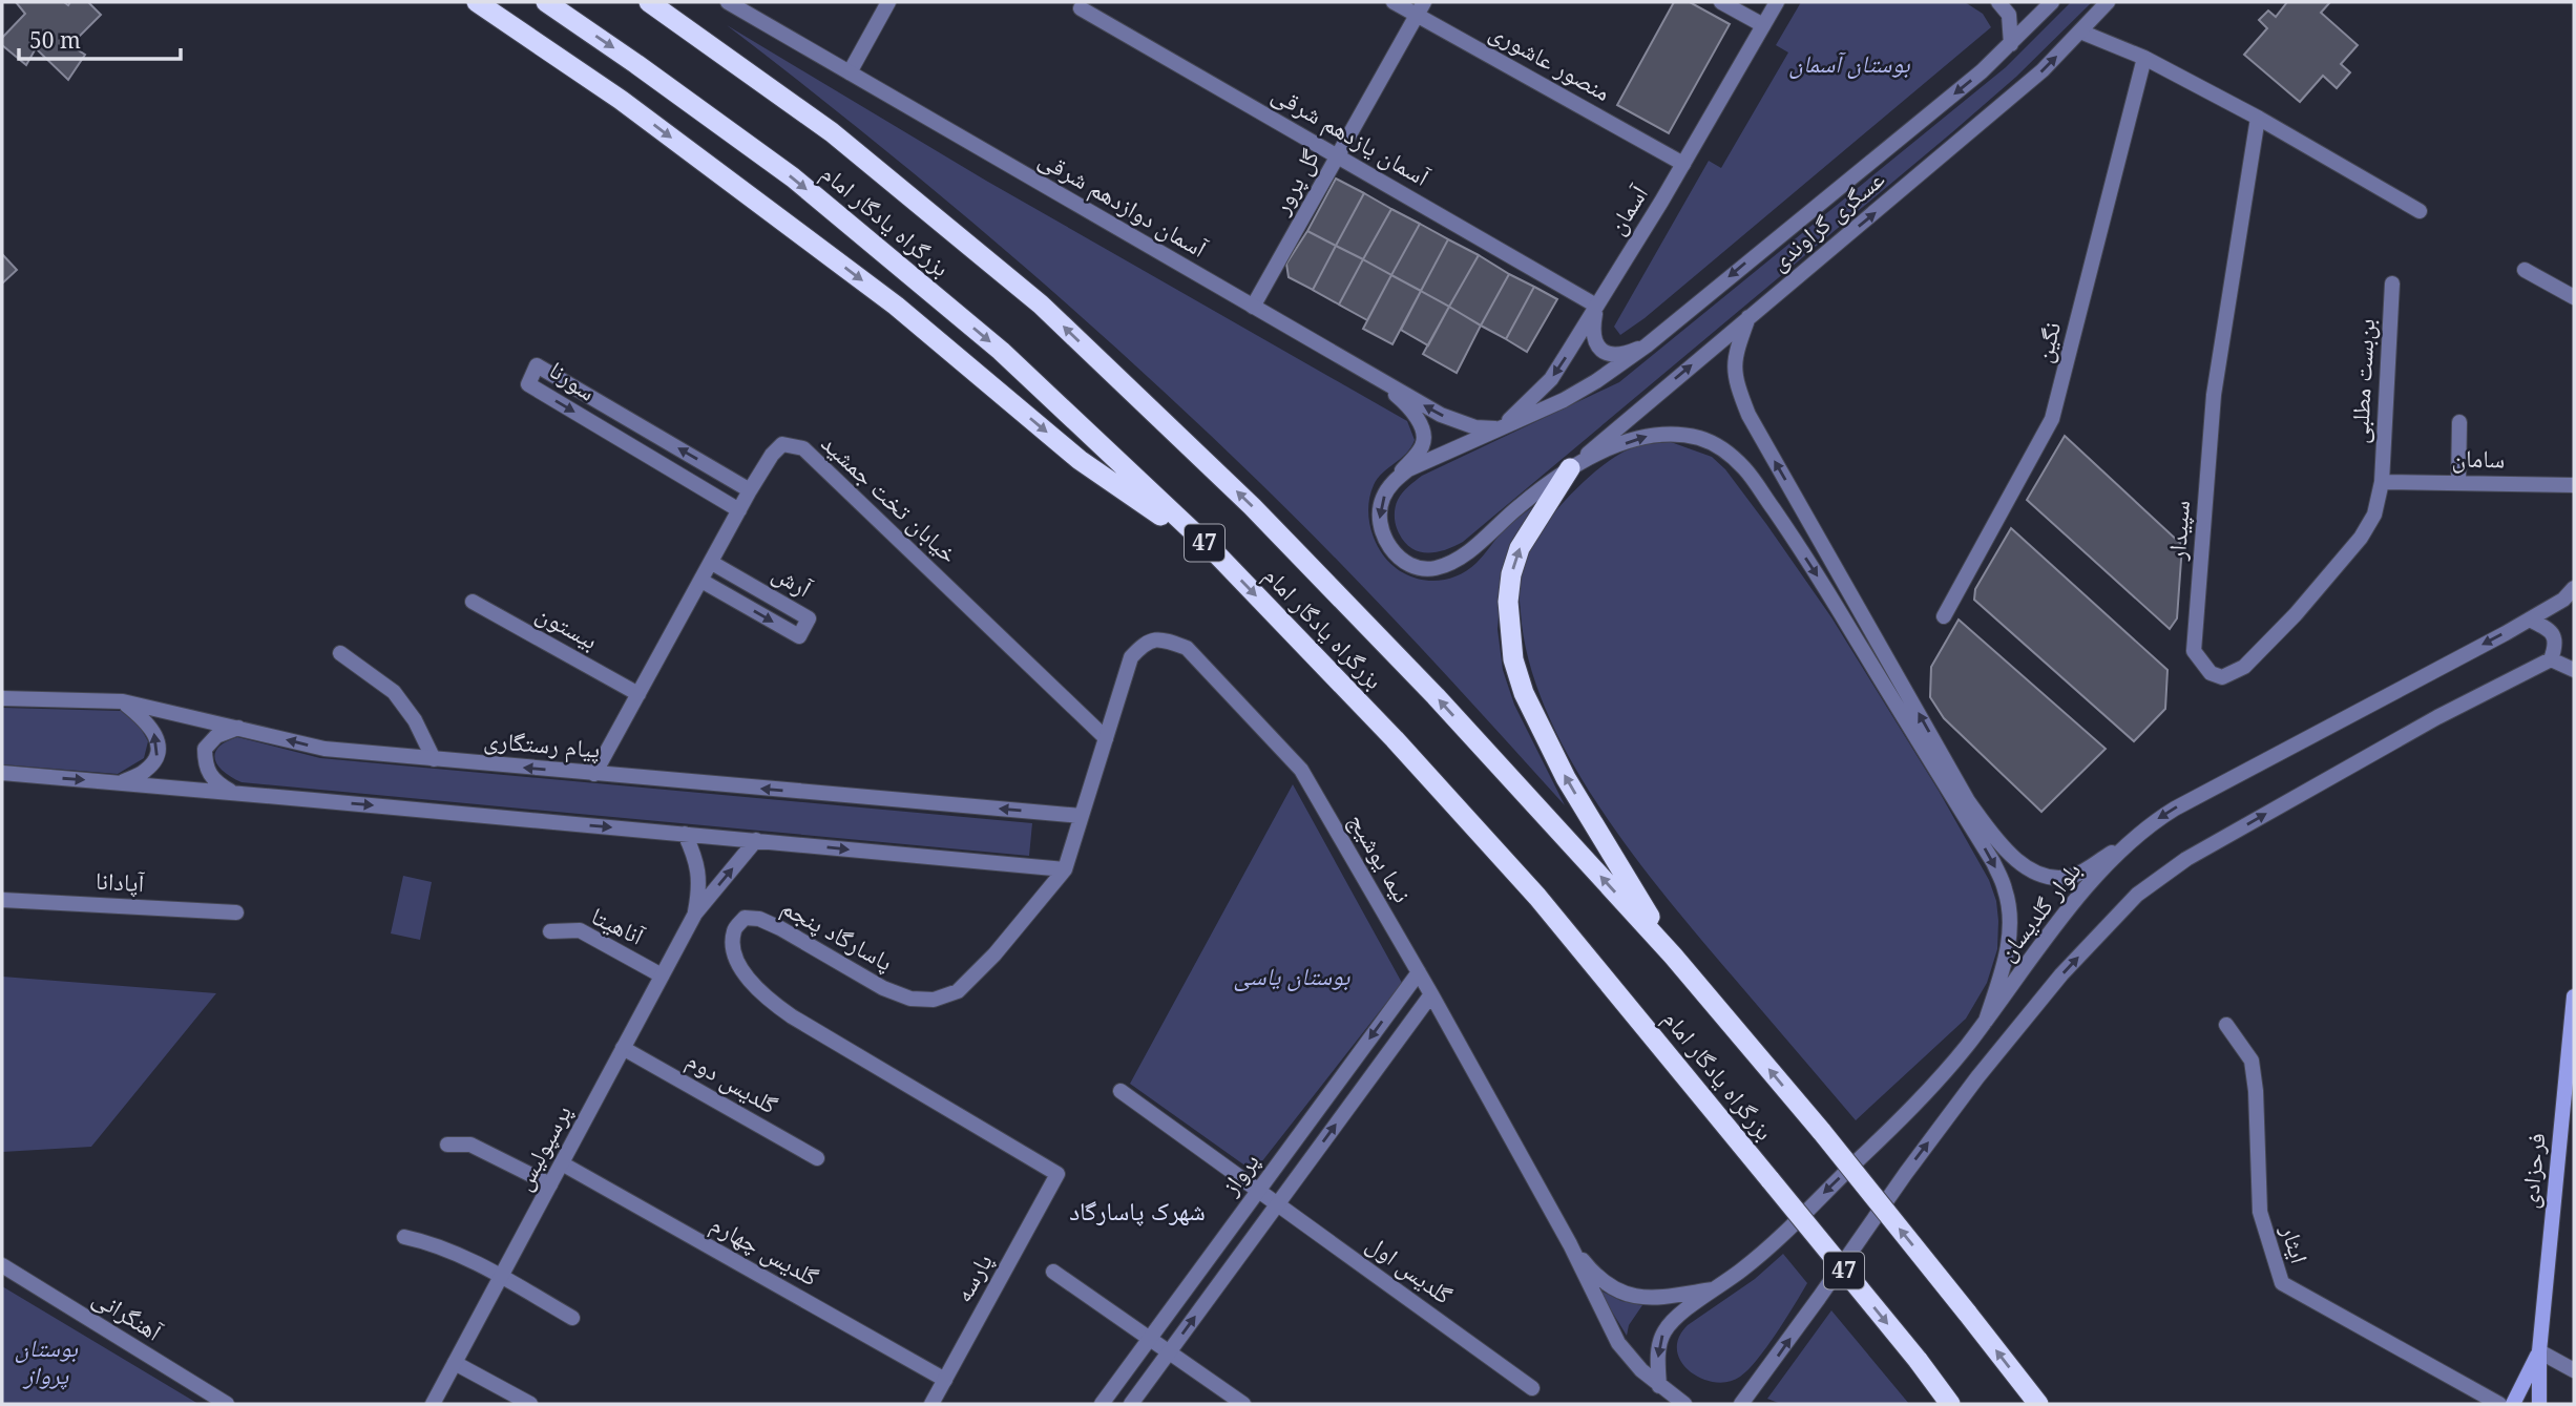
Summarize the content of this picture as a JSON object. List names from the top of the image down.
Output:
{
  "streets": {
    "highway": ["بزرگراه یادگار امام", "47"],
    "main road": ["فرحزادی"],
    "street": [
      "منصور عاشوری",
      "آسمان یازدهم شرقی",
      "گل پرور",
      "آسمان دوازدهم شرقی",
      "آسمان",
      "عسگری گراوندی",
      "نگین",
      "سورنا",
      "بن‌بست مطلبی",
      "سامان",
      "خیابان تخت جمشید",
      "سپیدار",
      "آرش",
      "بیستون",
      "پیام رستگاری",
      "نیما یوشیج",
      "آپادانا",
      "بلوار گلدیسان",
      "آناهیتا",
      "پاسارگاد پنجم",
      "گلدیس دوم",
      "پرسپولیس",
      "پرواز",
      "ایثار",
      "گلدیس چهارم",
      "گلدیس اول",
      "پارسه",
      "آهنگرانی"
    ]
  },
  "crossings": [
    ["منصور عاشوری", "گل پرور"],
    ["منصور عاشوری", "آسمان"],
    ["آسمان یازدهم شرقی", "گل پرور"],
    ["آسمان یازدهم شرقی", "آسمان"],
    ["گل پرور", "آسمان دوازدهم شرقی"],
    ["آسمان دوازدهم شرقی", "آسمان"],
    ["آسمان دوازدهم شرقی", "عسگری گراوندی"],
    ["آسمان", "عسگری گراوندی"],
    ["سورنا", "خیابان تخت جمشید"],
    ["بن‌بست مطلبی", "سامان"],
    ["بن‌بست مطلبی", "سپیدار"],
    ["سامان", "سپیدار"],
    ["خیابان تخت جمشید", "آرش"],
    ["خیابان تخت جمشید", "بیستون"],
    ["خیابان تخت جمشید", "پیام رستگاری"],
    ["خیابان تخت جمشید", "نیما یوشیج"],
    ["نیما یوشیج", "پرواز"],
    ["آناهیتا", "پرسپولیس"],
    ["پاسارگاد پنجم", "پارسه"],
    ["گلدیس دوم", "پرسپولیس"],
    ["پرسپولیس", "گلدیس چهارم"],
    ["پرواز", "گلدیس اول"],
    ["گلدیس چهارم", "پارسه"]
  ],
  "districts": ["شهرک پاسارگاد"],
  "parks": ["بوستان آسمان", "بوستان یاسی", "بوستان پرواز"],
  "scale_bar": "50 m"
}
